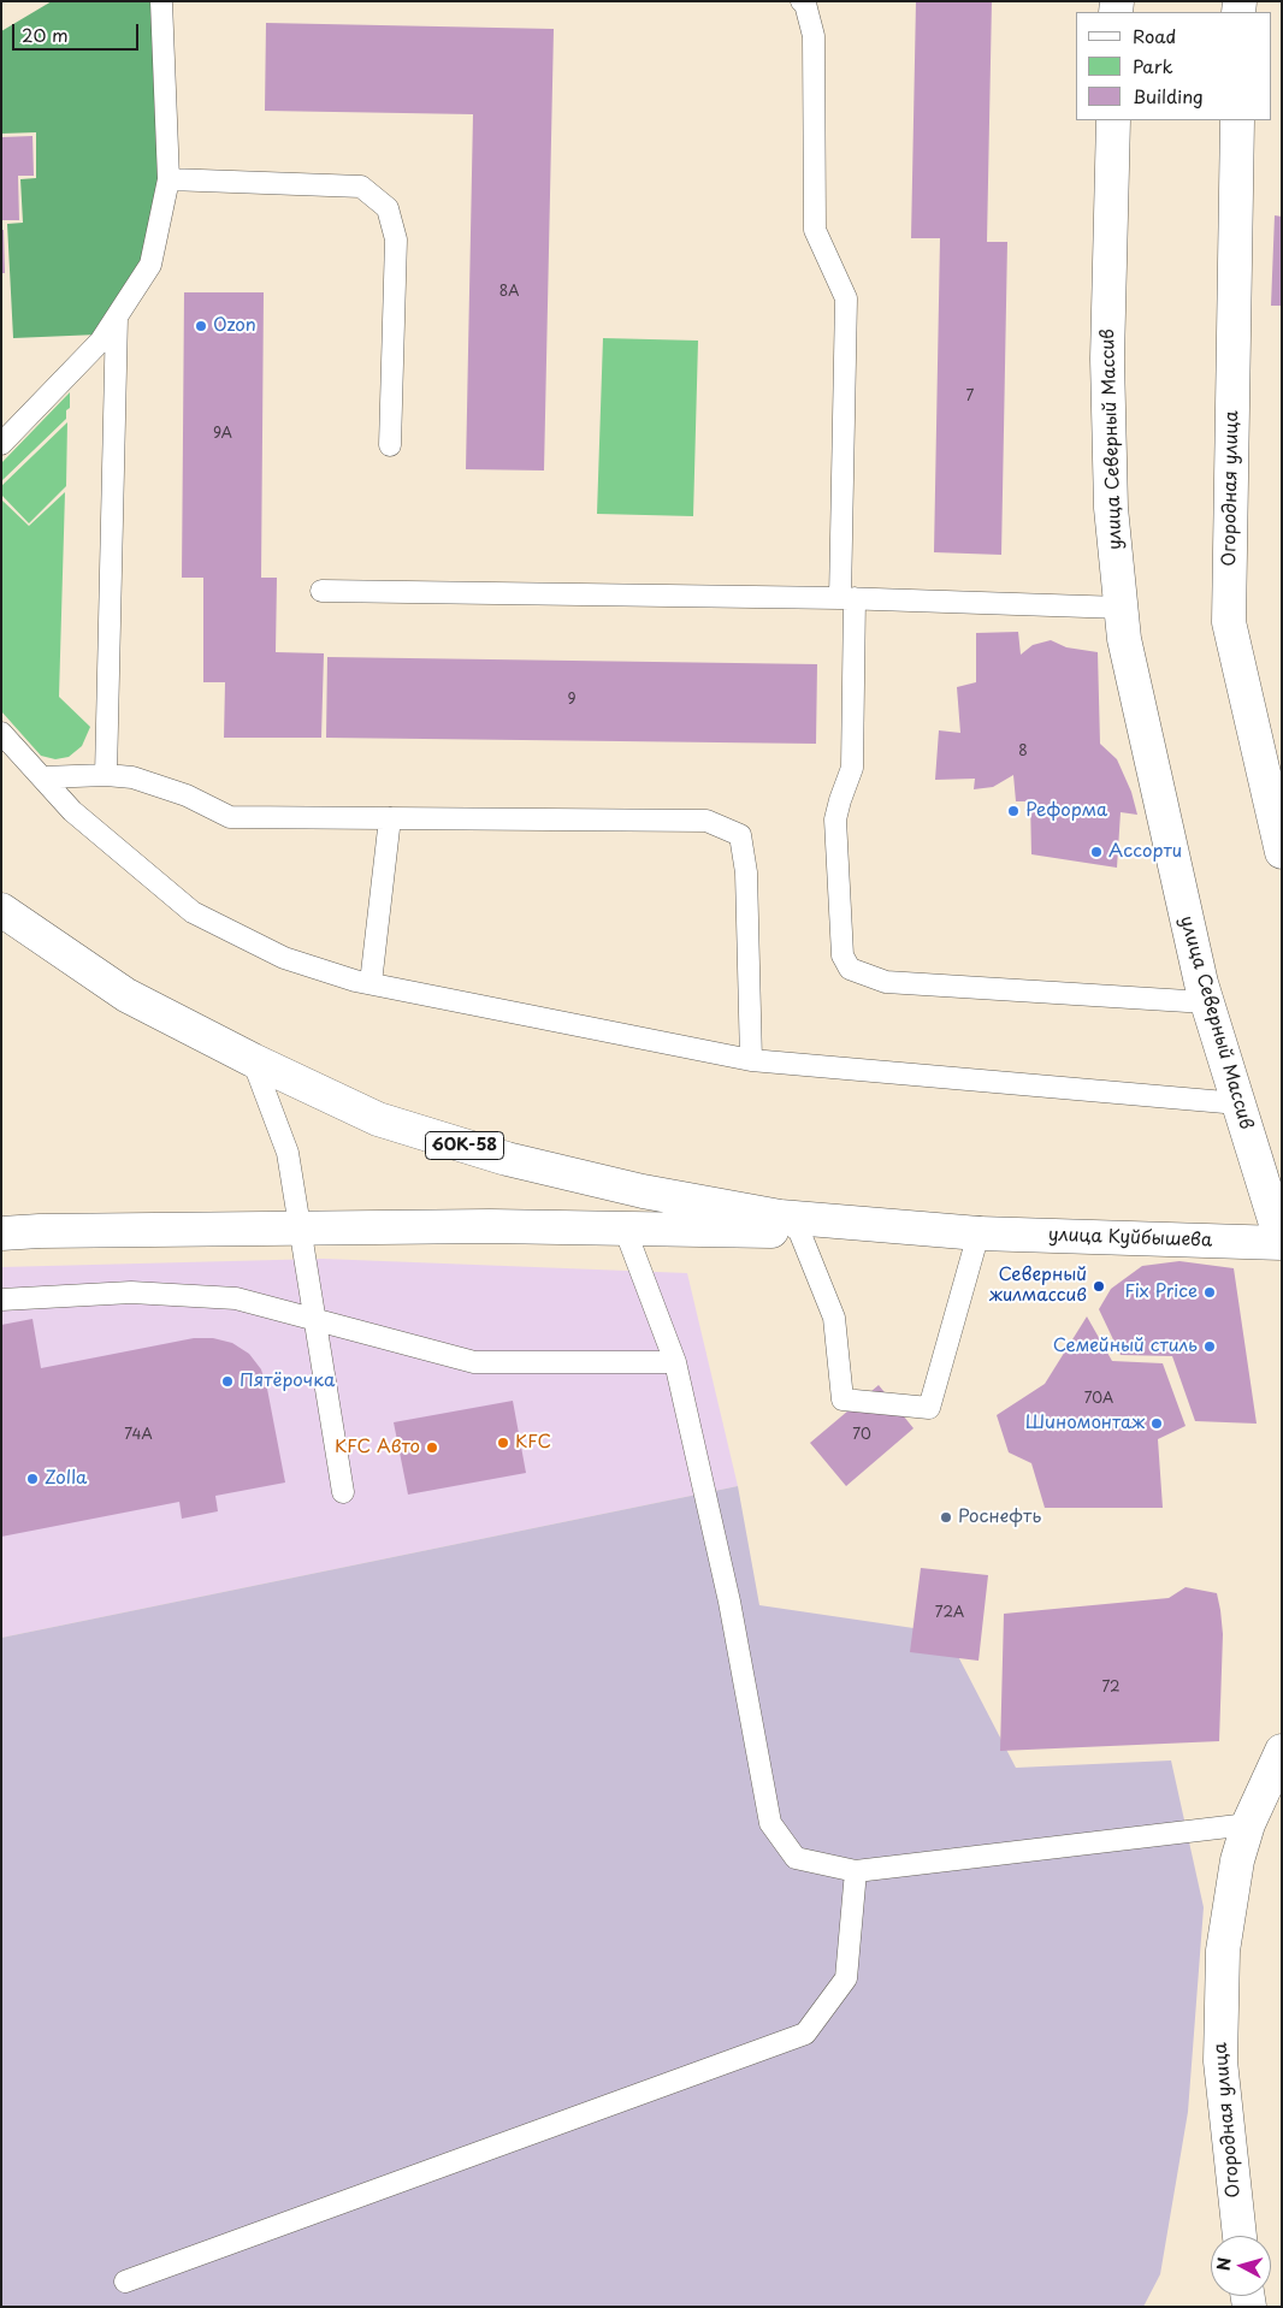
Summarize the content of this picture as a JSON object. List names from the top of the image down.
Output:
{
  "streets": {
    "main road": [
      "улица Северный Массив",
      "Огородная улица",
      "60К-58",
      "улица Куйбышева"
    ]
  },
  "crossings": [
    ["улица Северный Массив", "улица Куйбышева"],
    ["60К-58", "улица Куйбышева"]
  ],
  "places": [
    "Ozon",
    "Реформа",
    "Ассорти",
    "Северный жилмассив",
    "Fix Price",
    "Семейный стиль",
    "Пятёрочка",
    "Шиномонтаж",
    "KFC",
    "KFC Авто",
    "Zolla",
    "Роснефть"
  ],
  "house_numbers": [
    "8А",
    "7",
    "9А",
    "9",
    "8",
    "70А",
    "74А",
    "70",
    "72А",
    "72"
  ],
  "legend": ["Road", "Park", "Building"],
  "scale_bar": "20 m",
  "north": "left"
}
